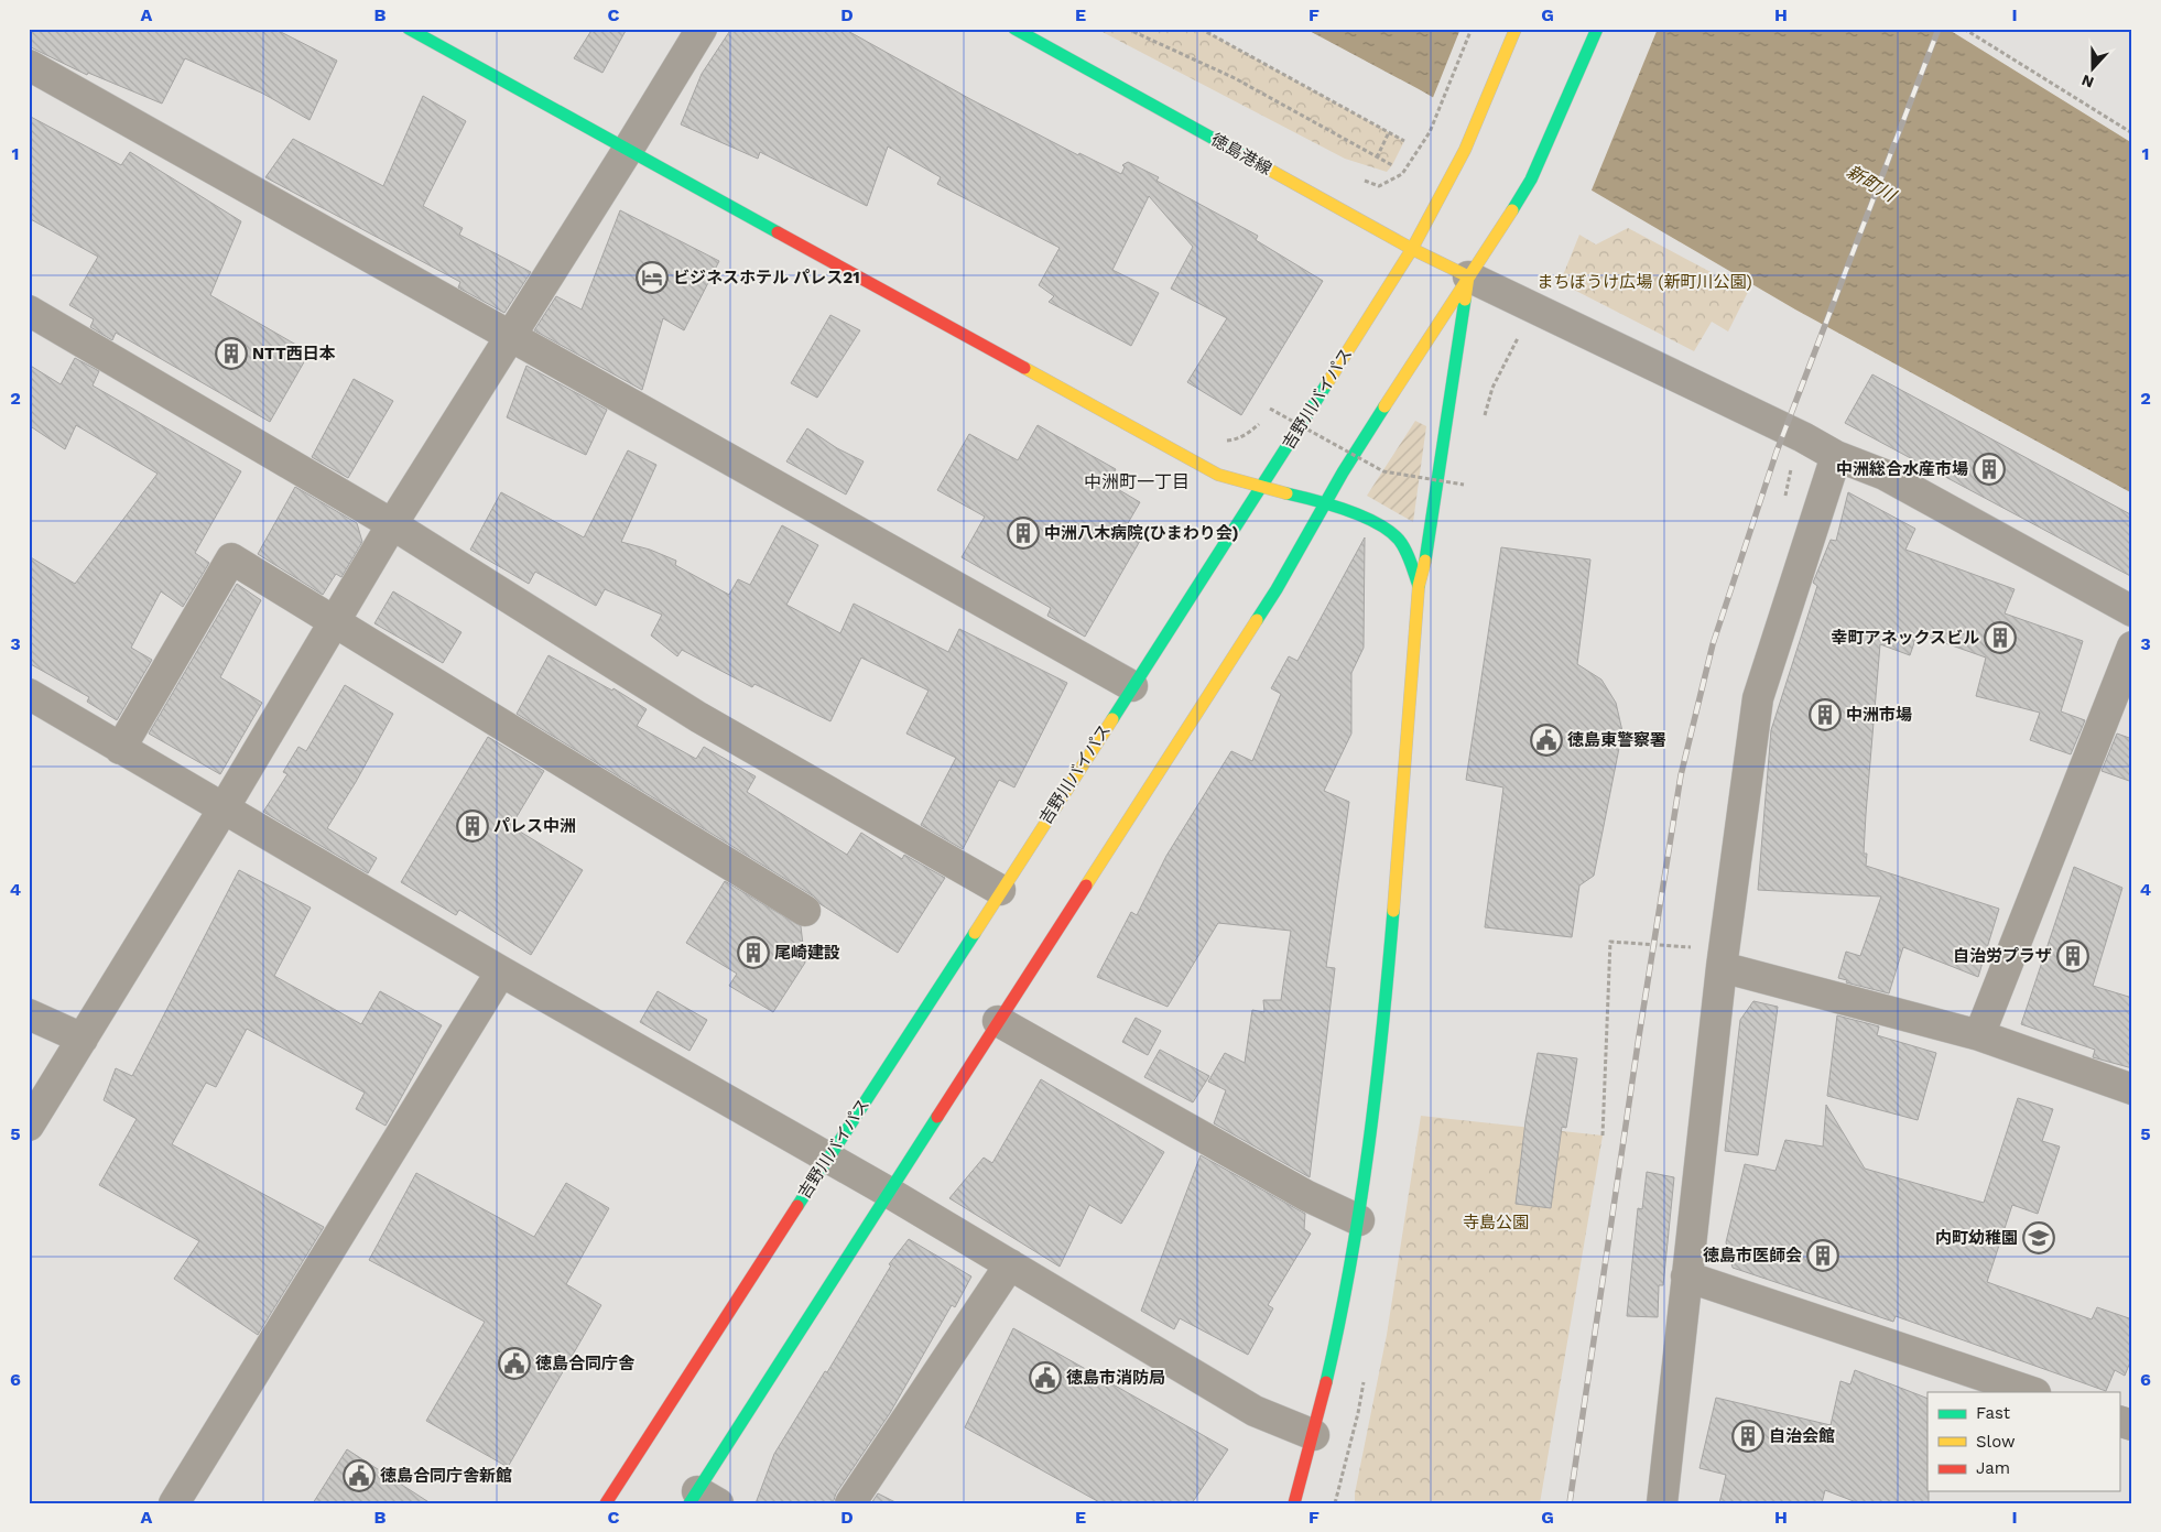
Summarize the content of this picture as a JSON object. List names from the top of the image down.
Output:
{
  "streets": {
    "main road": ["徳島港線", "吉野川バイパス"]
  },
  "crossings": [
    ["徳島港線", "吉野川バイパス"]
  ],
  "districts": ["中洲町一丁目"],
  "water": ["新町川"],
  "parks": ["まちぼうけ広場 (新町川公園)", "寺島公園"],
  "places": {
    "hotel": ["ビジネスホテル パレス21"],
    "building": [
      "NTT西日本",
      "中洲総合水産市場",
      "中洲八木病院(ひまわり会)",
      "幸町アネックスビル",
      "中洲市場",
      "パレス中洲",
      "尾崎建設",
      "自治労プラザ",
      "徳島市医師会",
      "自治会館"
    ],
    "public building": [
      "徳島東警察署",
      "徳島合同庁舎",
      "徳島市消防局",
      "徳島合同庁舎新館"
    ],
    "school or university": ["内町幼稚園"]
  },
  "legend": ["Fast", "Slow", "Jam"],
  "north": "bottom",
  "grid": {
    "columns": [
      "A",
      "B",
      "C",
      "D",
      "E",
      "F",
      "G",
      "H",
      "I"
    ],
    "rows": [
      "1",
      "2",
      "3",
      "4",
      "5",
      "6"
    ]
  }
}
